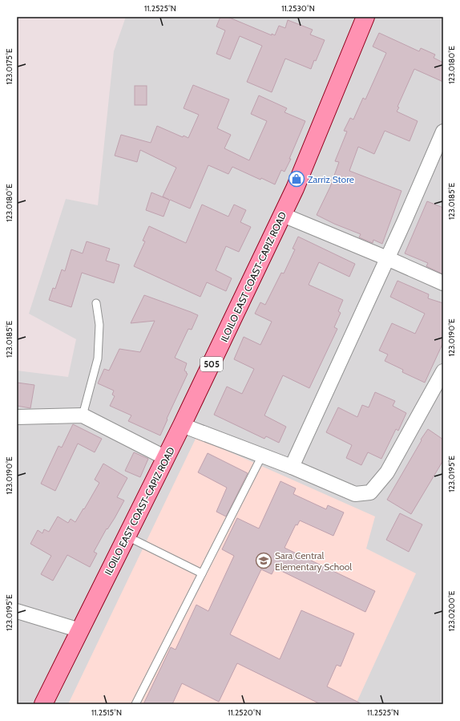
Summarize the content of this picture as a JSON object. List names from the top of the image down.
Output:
{
  "streets": {
    "main road": ["ILOILO EAST COAST-CAPIZ ROAD", "505"]
  },
  "places": {
    "shop": ["Zarriz Store"],
    "school or university": ["Sara Central Elementary School"]
  },
  "coordinates": [
    "11.2525°N",
    "11.2530°N",
    "123.0180°E",
    "123.0175°E",
    "123.0185°E",
    "123.0190°E",
    "123.0195°E",
    "123.0200°E",
    "11.2515°N",
    "11.2520°N"
  ]
}
